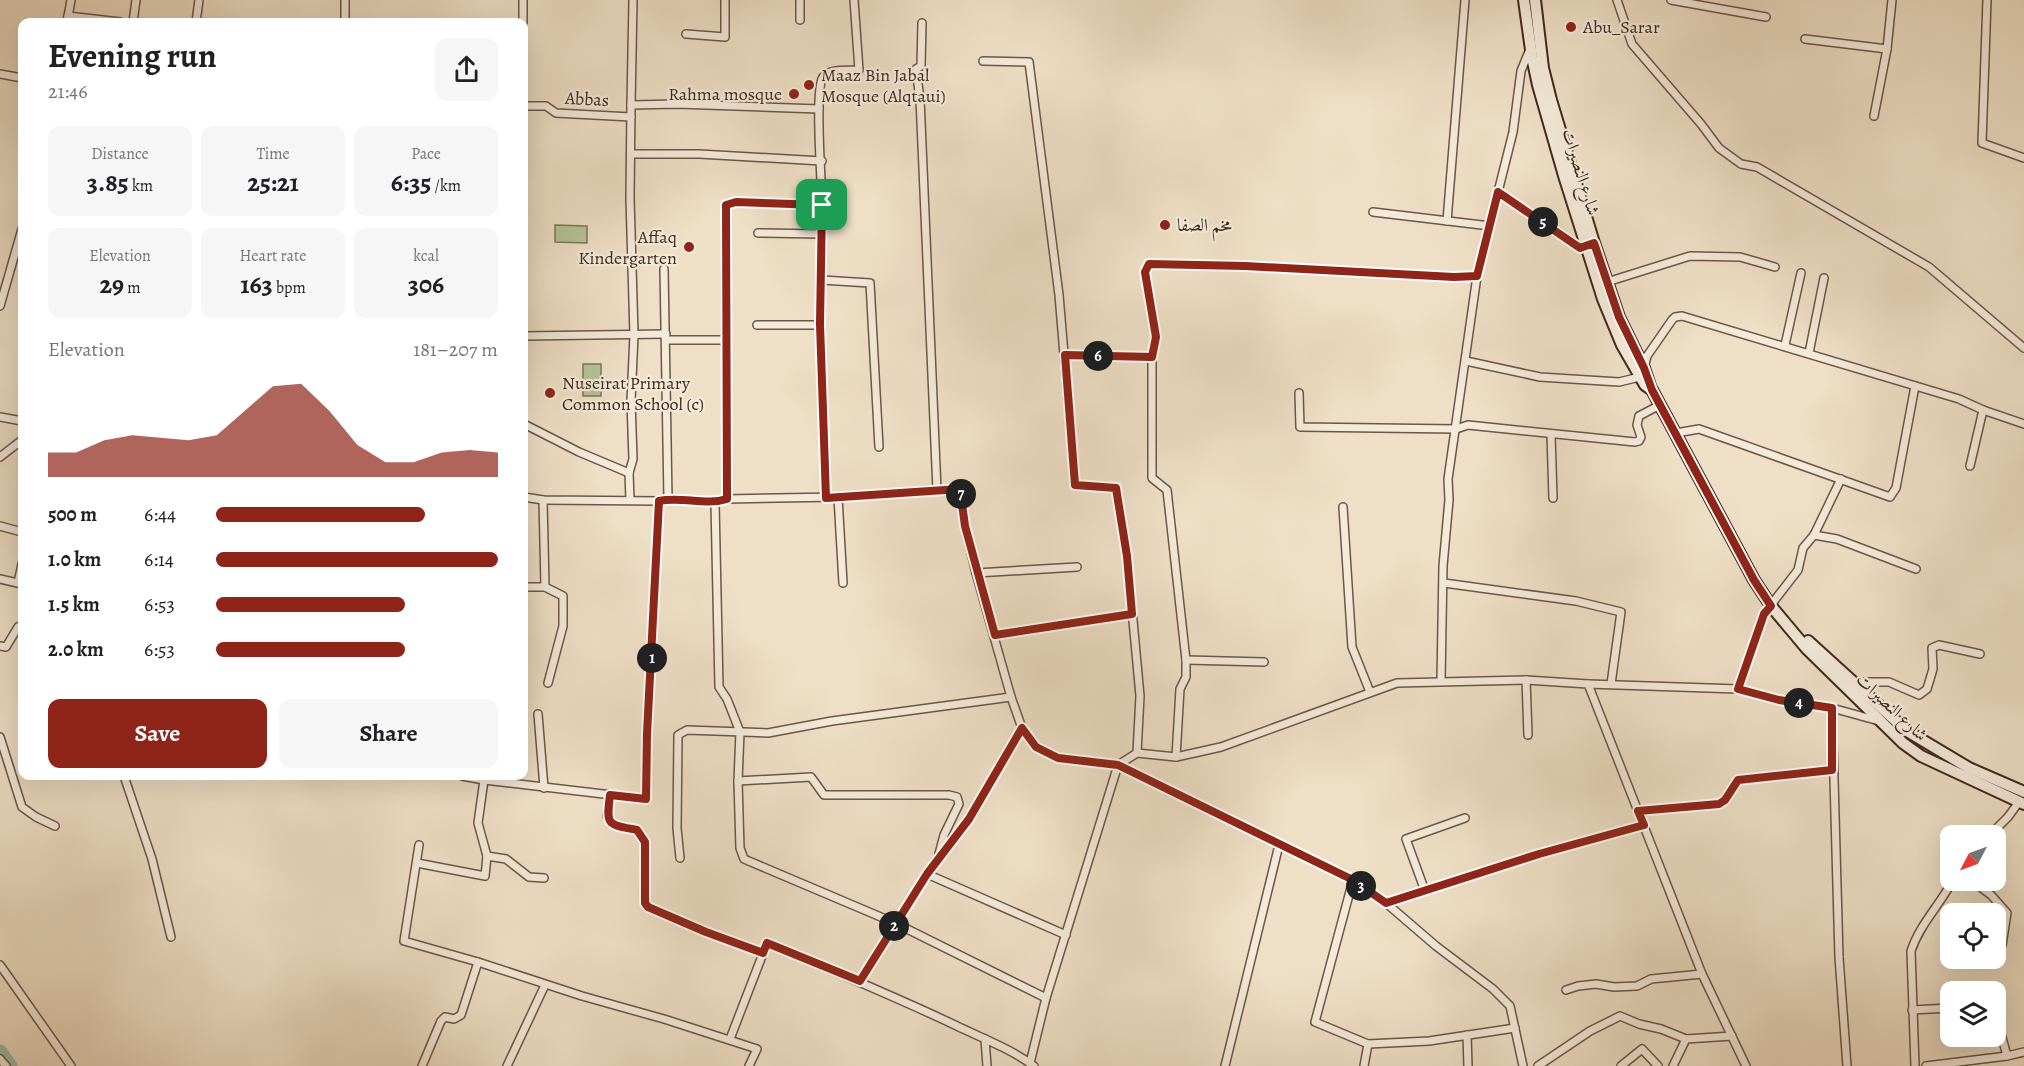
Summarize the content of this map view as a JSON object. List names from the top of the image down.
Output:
{
  "streets": {
    "main road": ["شارع النصيرات"],
    "street": ["Abbas"]
  },
  "places": [
    "Abu_Sarar",
    "Maaz Bin Jabal Mosque (Alqtaui)",
    "Rahma mosque",
    "مخم الصفا",
    "Affaq Kindergarten",
    "Nuseirat Primary Common School (c)"
  ],
  "north": "bottom left",
  "page": {
    "heading": ["Evening run", "21:46"],
    "stats": [
      ["Distance", "3.85 km"],
      ["Time", "25:21"],
      ["Pace", "6:35 /km"],
      ["Elevation", "29 m"],
      ["Heart rate", "163 bpm"],
      ["kcal", "306"]
    ],
    "pins": [
      "5",
      "6",
      "7",
      "1",
      "4",
      "3",
      "2"
    ],
    "chart": ["Elevation", "181–207 m"],
    "list": [
      {
        "name": "500 m",
        "note": "6:44"
      },
      {
        "name": "1.0 km",
        "note": "6:14"
      },
      {
        "name": "1.5 km",
        "note": "6:53"
      },
      {
        "name": "2.0 km",
        "note": "6:53"
      }
    ],
    "buttons": ["Save", "Share"]
  }
}
